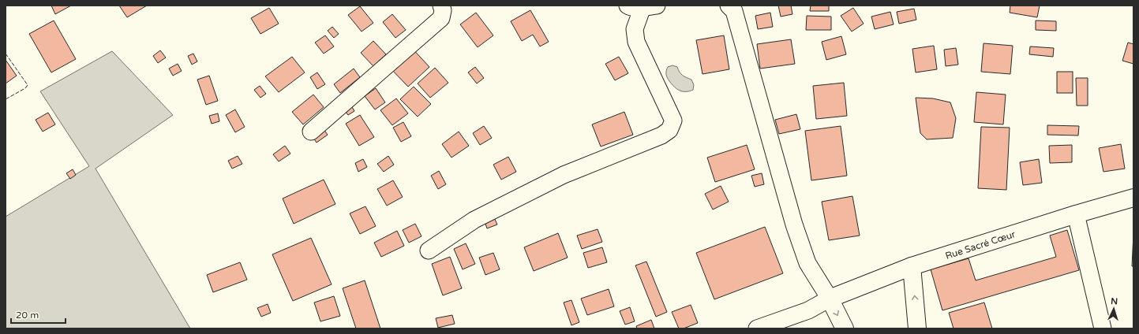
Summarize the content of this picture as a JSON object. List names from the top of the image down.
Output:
{
  "streets": {
    "street": ["Rue Sacré Cœur"]
  },
  "scale_bar": "20 m",
  "north": "top"
}
